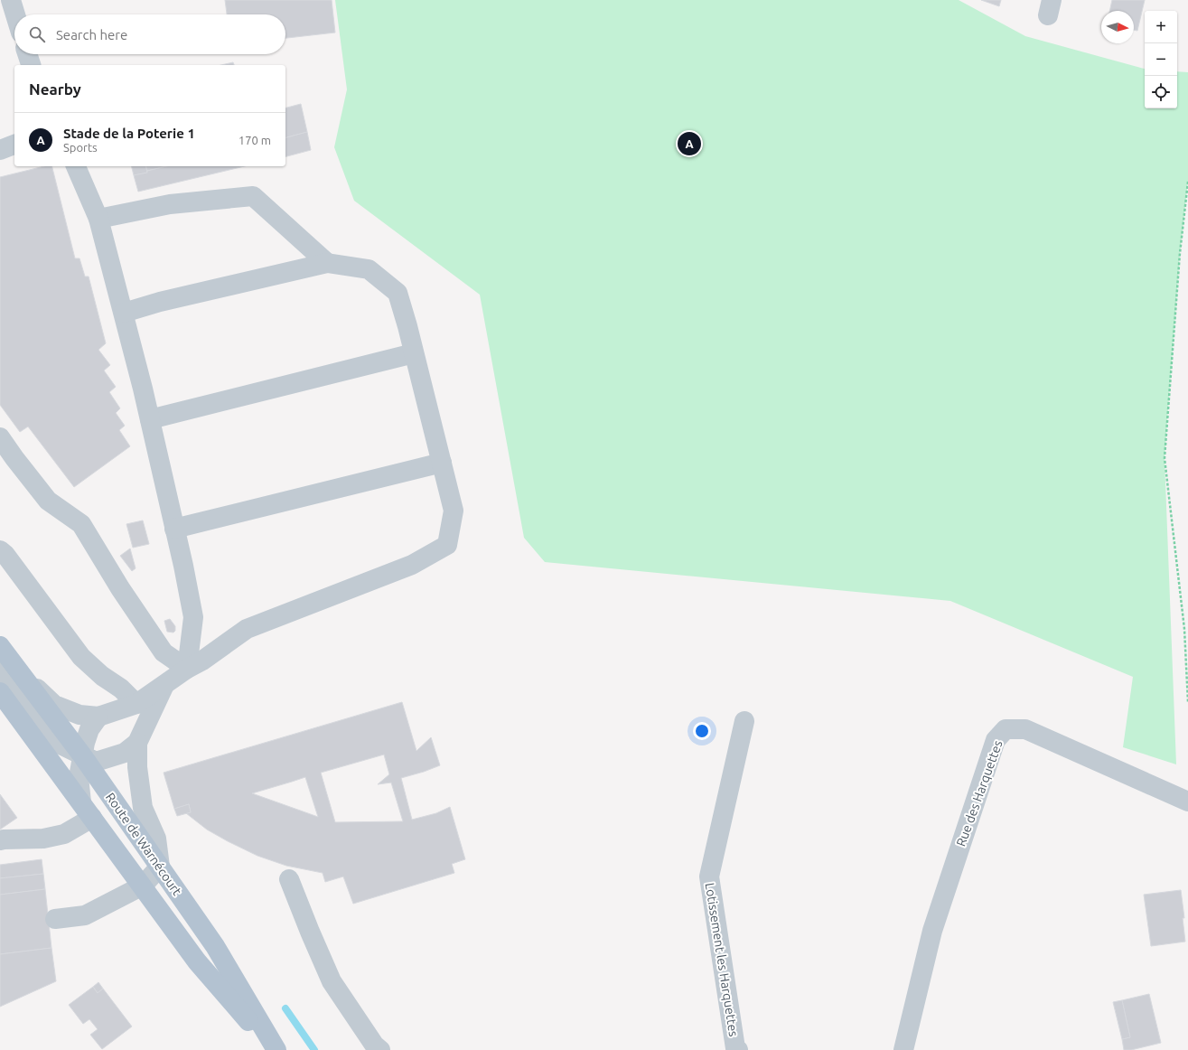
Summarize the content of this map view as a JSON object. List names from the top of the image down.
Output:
{
  "streets": {
    "main road": ["Route de Warnécourt"],
    "street": ["Rue des Harquettes", "Lotissement les Harquettes"]
  },
  "north": "right",
  "page": {
    "map_buttons": ["+", "−"],
    "search": "Search here",
    "heading": "Nearby",
    "list": [
      {
        "mark": "A",
        "name": "Stade de la Poterie 1",
        "note": "Sports",
        "value": "170 m"
      }
    ],
    "pins": "A"
  }
}
